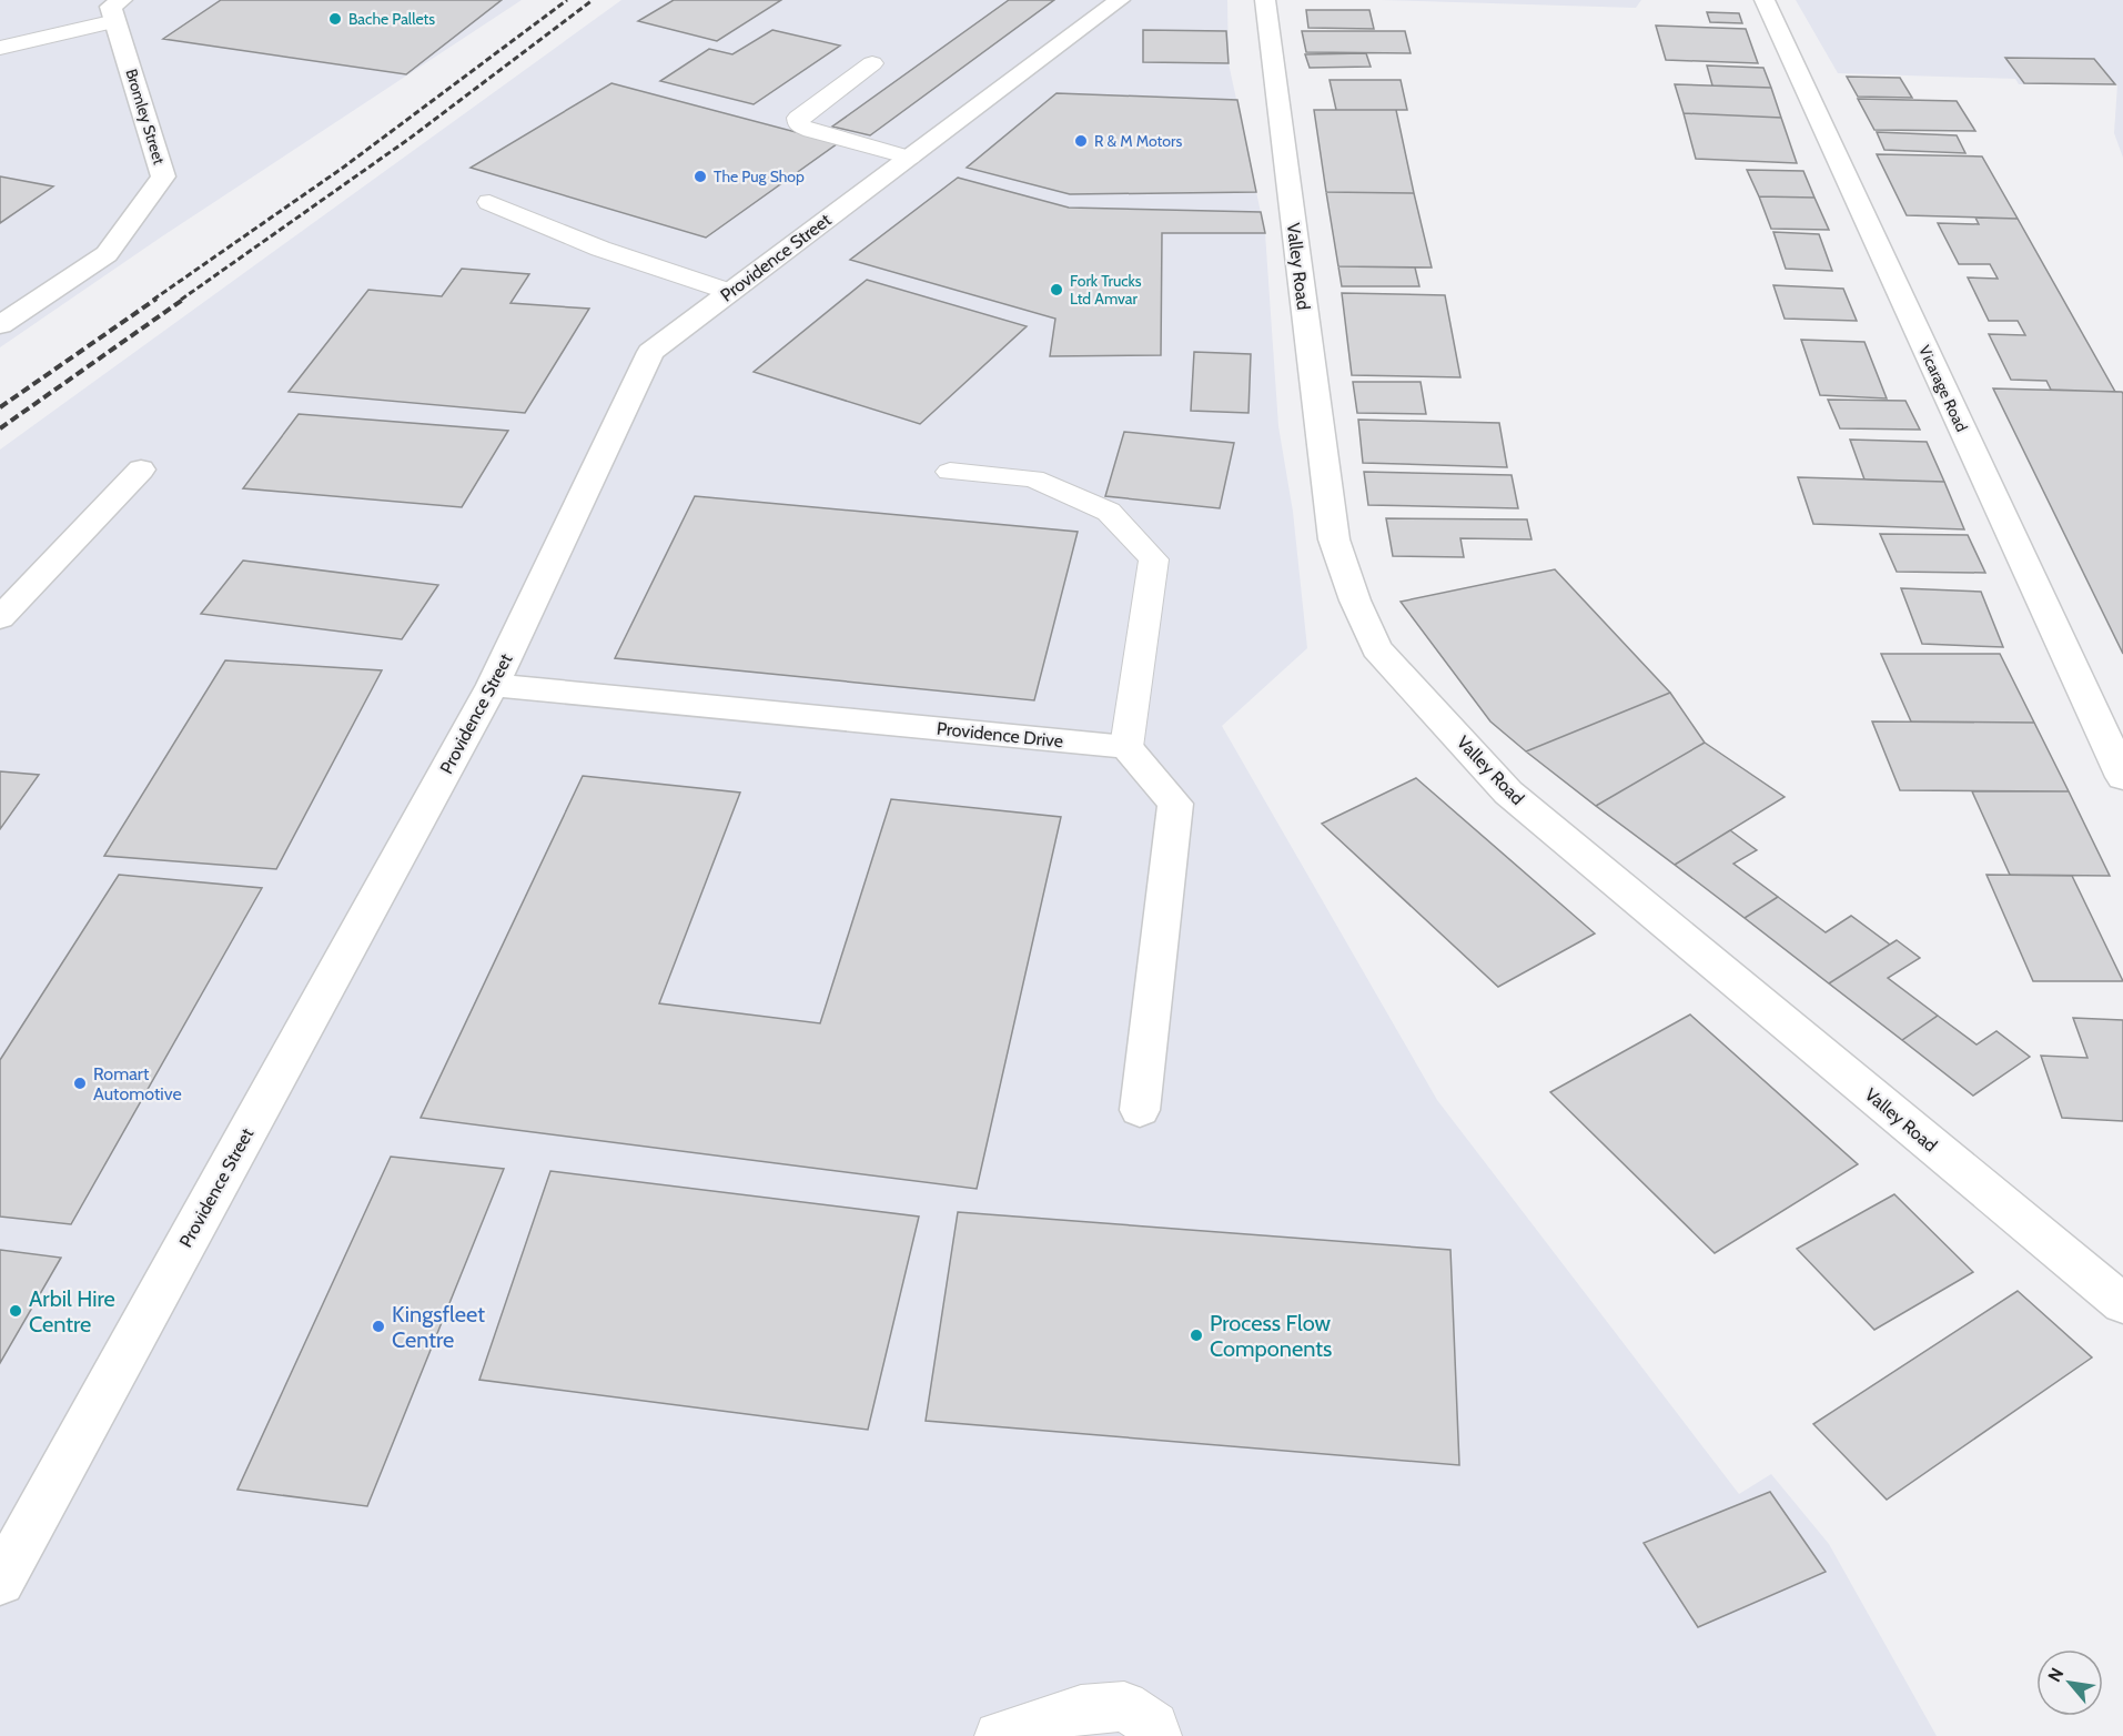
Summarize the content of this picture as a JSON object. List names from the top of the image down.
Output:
{
  "streets": {
    "street": [
      "Bromley Street",
      "Providence Street",
      "Valley Road",
      "Vicarage Road",
      "Providence Drive"
    ]
  },
  "crossings": [
    ["Providence Street", "Providence Drive"]
  ],
  "places": [
    "Bache Pallets",
    "R & M Motors",
    "The Pug Shop",
    "Fork Trucks Ltd Amvar",
    "Romart Automotive",
    "Arbil Hire Centre",
    "Kingsfleet Centre",
    "Process Flow Components"
  ],
  "north": "top left"
}
